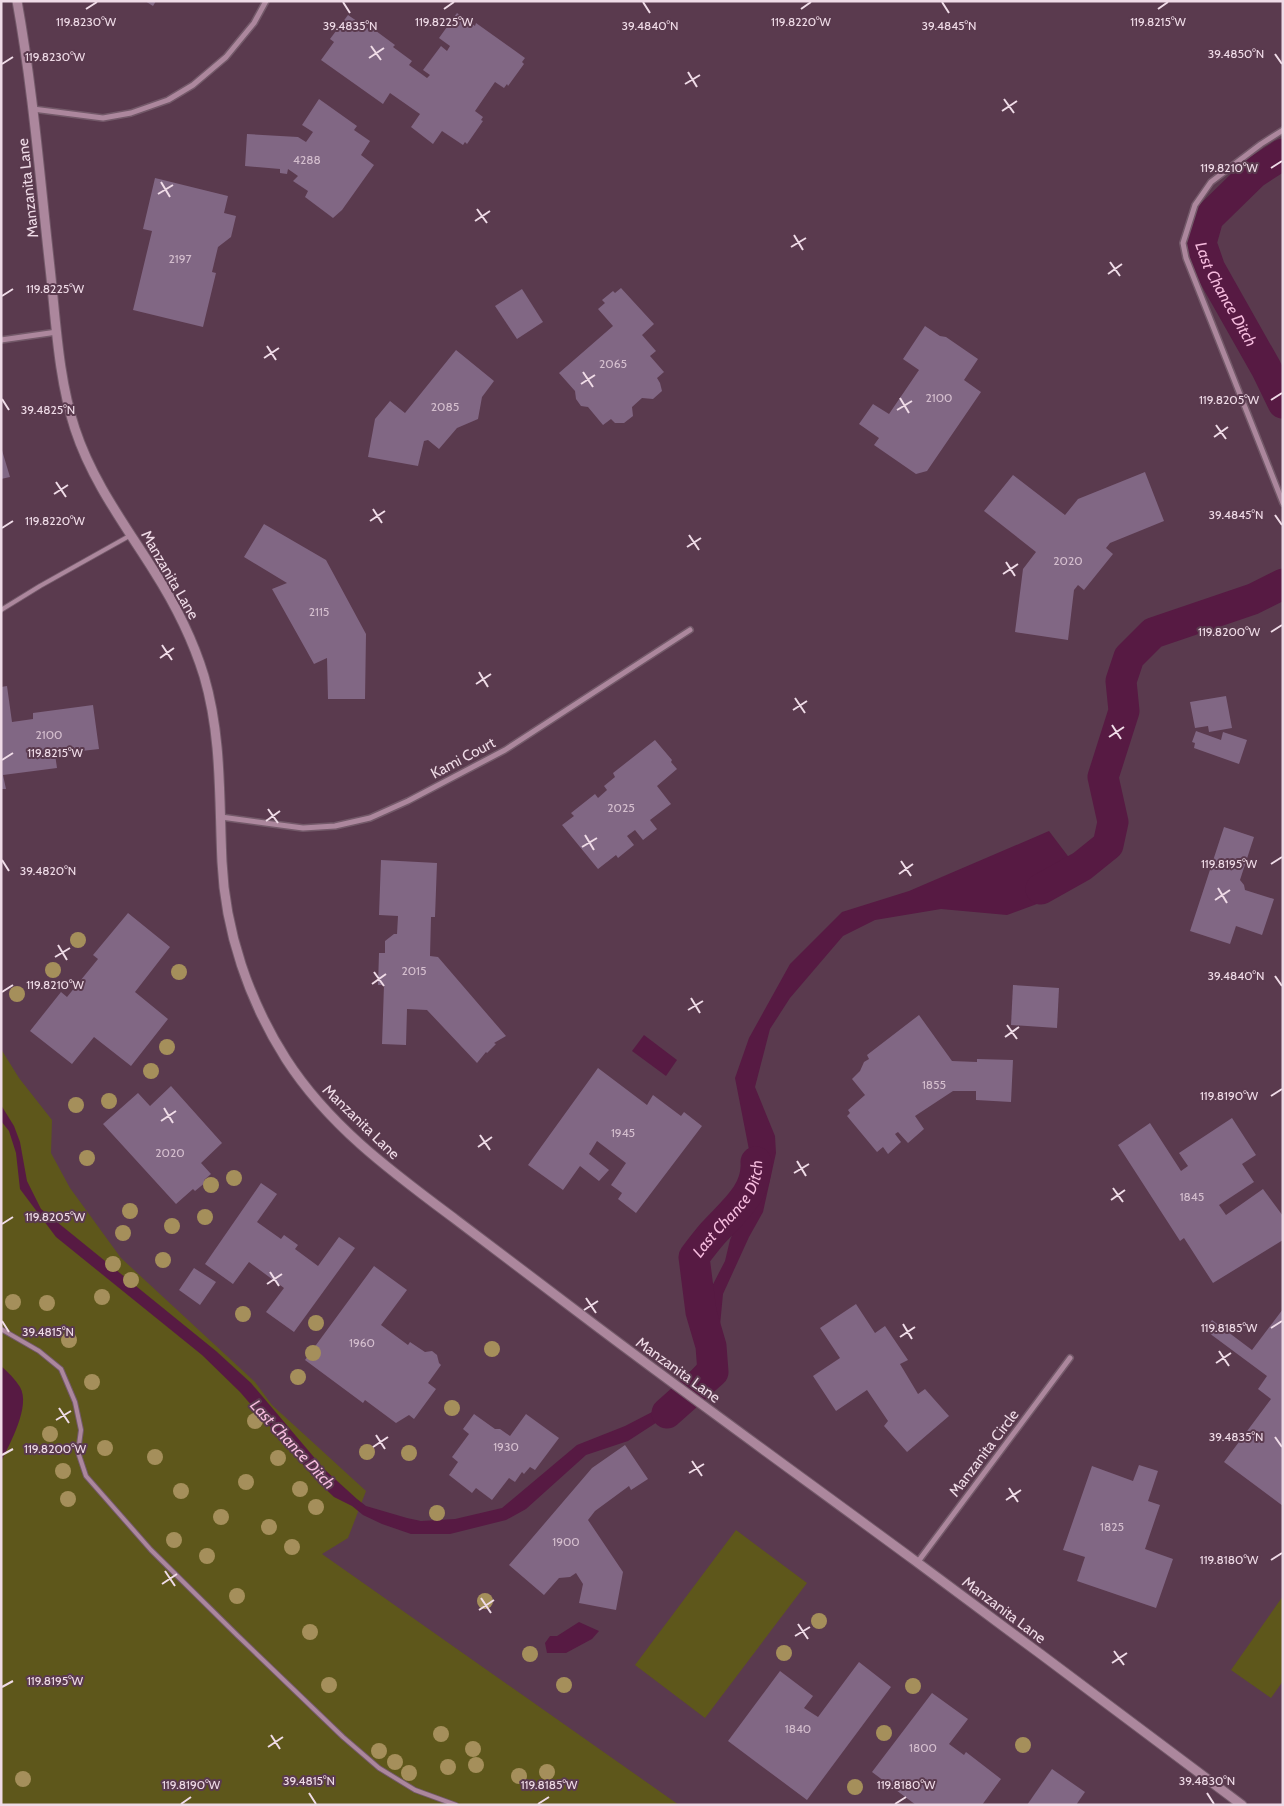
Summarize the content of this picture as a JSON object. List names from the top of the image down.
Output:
{
  "streets": {
    "street": ["Manzanita Lane", "Kami Court", "Manzanita Circle"]
  },
  "crossings": [
    ["Manzanita Lane", "Kami Court"],
    ["Manzanita Lane", "Manzanita Circle"]
  ],
  "water": ["Last Chance Ditch"],
  "house_numbers": [
    "4288",
    "2197",
    "2065",
    "2100",
    "2085",
    "2020",
    "2115",
    "2100",
    "2025",
    "2015",
    "1855",
    "1945",
    "2020",
    "1845",
    "1960",
    "1930",
    "1825",
    "1900",
    "1840",
    "1800"
  ],
  "coordinates": [
    "119.8230°W",
    "119.8225°W",
    "119.8220°W",
    "119.8215°W",
    "39.4845°N",
    "39.4835°N",
    "39.4840°N",
    "39.4850°N",
    "119.8210°W",
    "119.8205°W",
    "39.4825°N",
    "119.8200°W",
    "119.8195°W",
    "39.4820°N",
    "119.8190°W",
    "119.8185°W",
    "39.4815°N",
    "119.8180°W",
    "39.4830°N"
  ]
}
